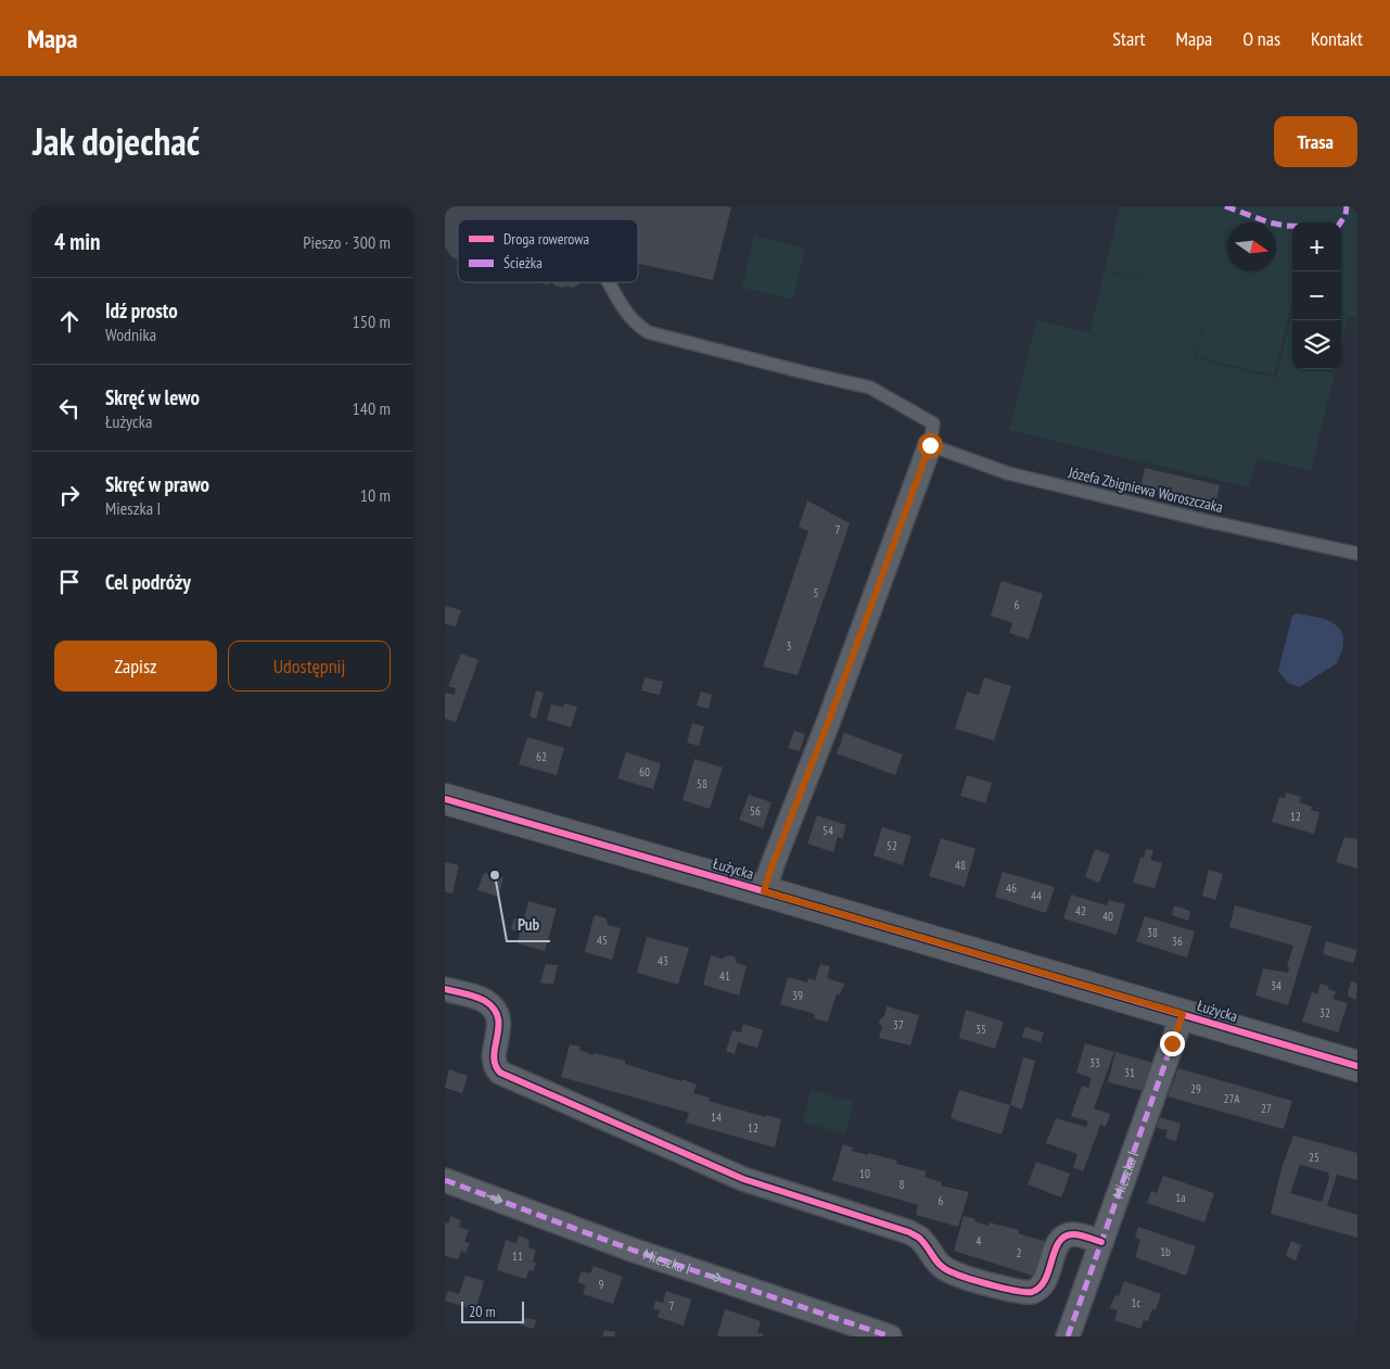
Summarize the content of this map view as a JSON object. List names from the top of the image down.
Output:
{
  "streets": {
    "street": ["Łużycka", "Mieszka I"],
    "lane": ["Józefa Zbigniewa Woroszczaka"]
  },
  "crossings": [
    ["Łużycka", "Mieszka I"]
  ],
  "one_way": ["Mieszka I"],
  "places": ["Pub"],
  "house_numbers": [
    "7",
    "5",
    "6",
    "3",
    "62",
    "60",
    "58",
    "56",
    "12",
    "54",
    "52",
    "48",
    "46",
    "44",
    "42",
    "40",
    "38",
    "45",
    "36",
    "43",
    "41",
    "34",
    "39",
    "32",
    "37",
    "35",
    "33",
    "31",
    "29",
    "27A",
    "27",
    "14",
    "12",
    "25",
    "10",
    "8",
    "1a",
    "6",
    "4",
    "1b",
    "2",
    "11",
    "9",
    "1c",
    "7"
  ],
  "legend": ["Droga rowerowa", "Ścieżka"],
  "scale_bar": "20 m",
  "north": "right",
  "page": {
    "header": "Mapa",
    "nav": [
      "Start",
      "Mapa",
      "O nas",
      "Kontakt"
    ],
    "title": "Jak dojechać",
    "buttons": [
      "Trasa",
      ["Zapisz", "Udostępnij"]
    ],
    "heading": ["4 min", "Pieszo · 300 m"],
    "map_buttons": ["+", "−"],
    "list": [
      ["Idź prosto", "Wodnika", "150 m"],
      ["Skręć w lewo", "Łużycka", "140 m"],
      ["Skręć w prawo", "Mieszka I", "10 m"],
      "Cel podróży"
    ],
    "scale": "20 m"
  }
}
